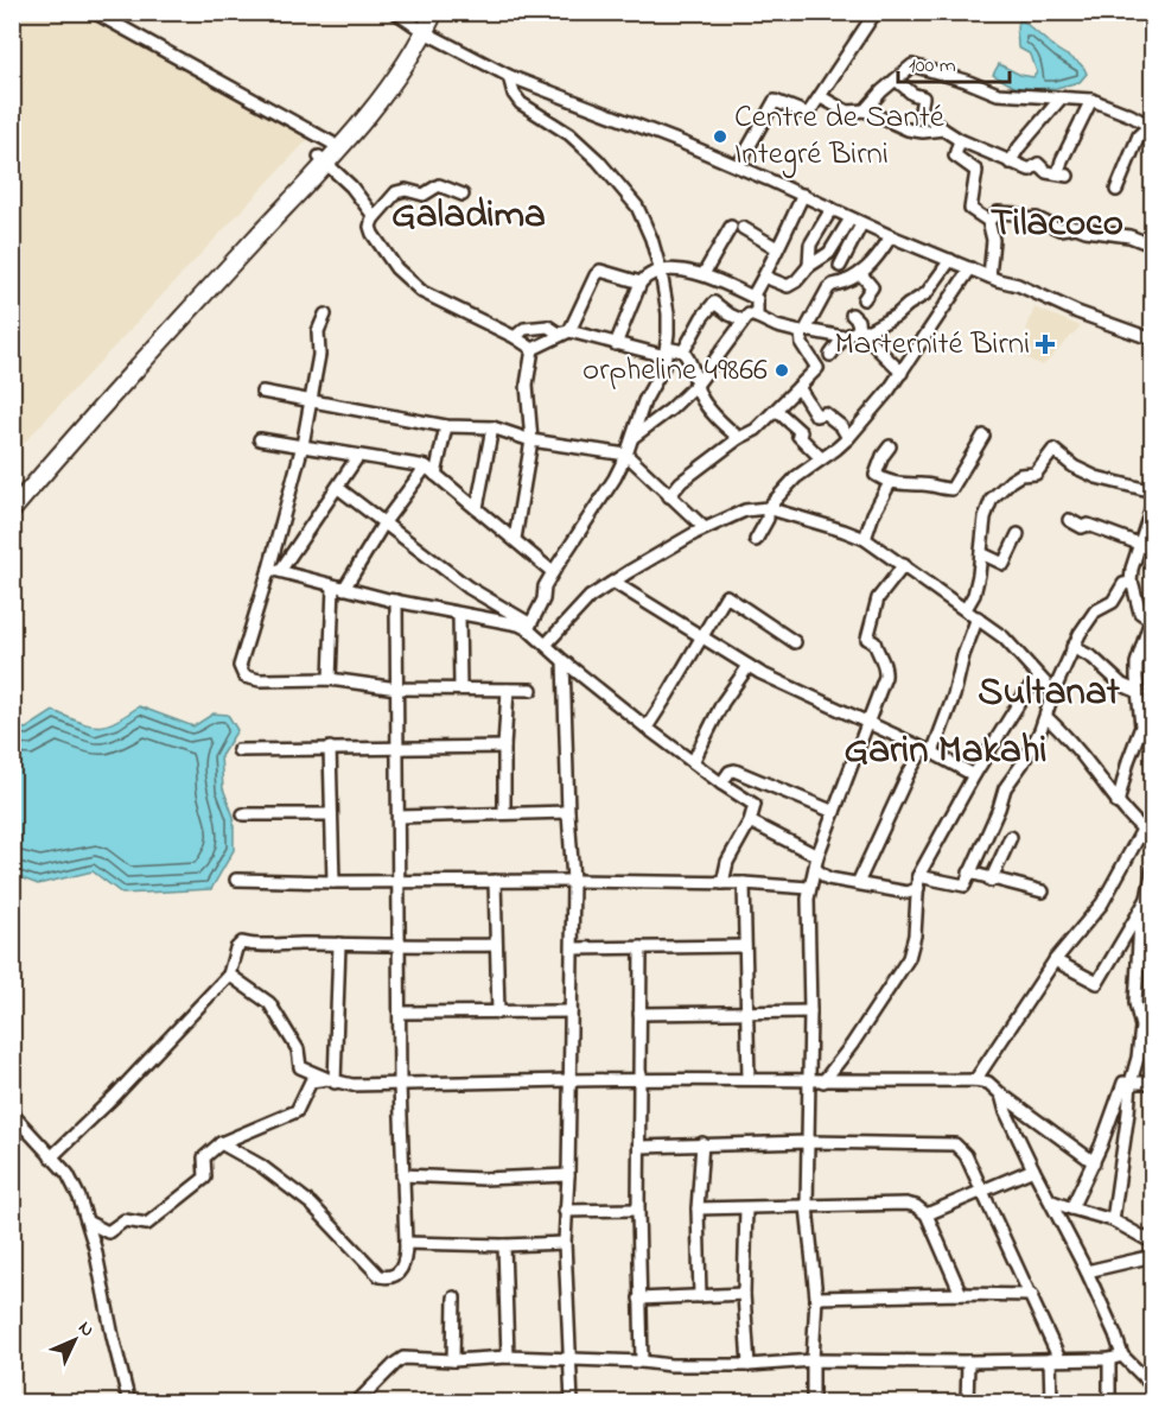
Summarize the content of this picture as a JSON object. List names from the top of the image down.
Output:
{
  "districts": [
    "Galadima",
    "Tilacoco",
    "Sultanat",
    "Garin Makahi"
  ],
  "places": {
    "other": ["Centre de Santé Integré Birni", "orpheline 49866"],
    "health": ["Marternité Birni"]
  },
  "scale_bar": "100 m",
  "north": "top right"
}
